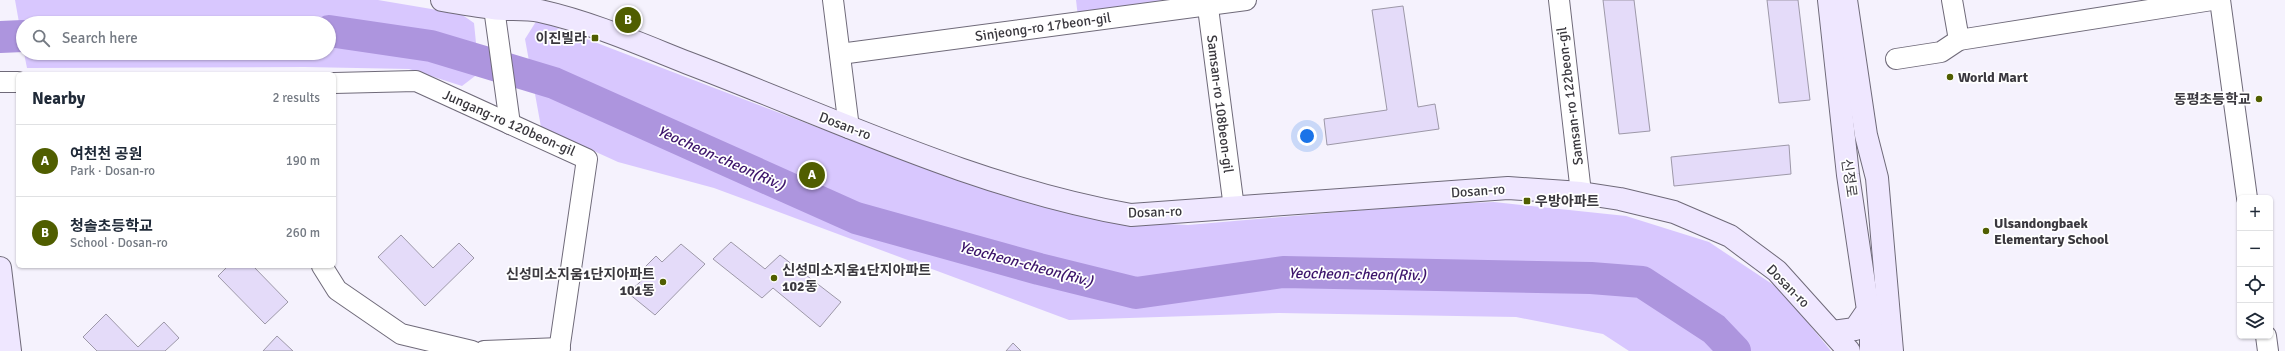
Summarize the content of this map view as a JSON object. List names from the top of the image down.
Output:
{
  "streets": {
    "main road": ["Dosan-ro", "신정로"],
    "street": [
      "Sinjeong-ro 17beon-gil",
      "Samsan-ro 122beon-gil",
      "Samsan-ro 108beon-gil",
      "Jungang-ro 120beon-gil"
    ]
  },
  "crossings": [
    ["Sinjeong-ro 17beon-gil", "Samsan-ro 108beon-gil"],
    ["Samsan-ro 122beon-gil", "Dosan-ro"],
    ["Samsan-ro 108beon-gil", "Dosan-ro"]
  ],
  "water": ["Yeocheon-cheon(Riv.)"],
  "places": {
    "transit": ["이진빌라", "우방아파트"],
    "other": [
      "World Mart",
      "동평초등학교",
      "Ulsandongbaek Elementary School",
      "신성미소지움1단지아파트 102동",
      "신성미소지움1단지아파트 101동"
    ]
  },
  "page": {
    "pins": ["B", "A"],
    "search": "Search here",
    "heading": ["Nearby", "2 results"],
    "list": [
      {
        "mark": "A",
        "name": "여천천 공원",
        "note": "Park · Dosan-ro",
        "value": "190 m"
      },
      {
        "mark": "B",
        "name": "청솔초등학교",
        "note": "School · Dosan-ro",
        "value": "260 m"
      }
    ],
    "map_buttons": ["+", "−"]
  }
}
